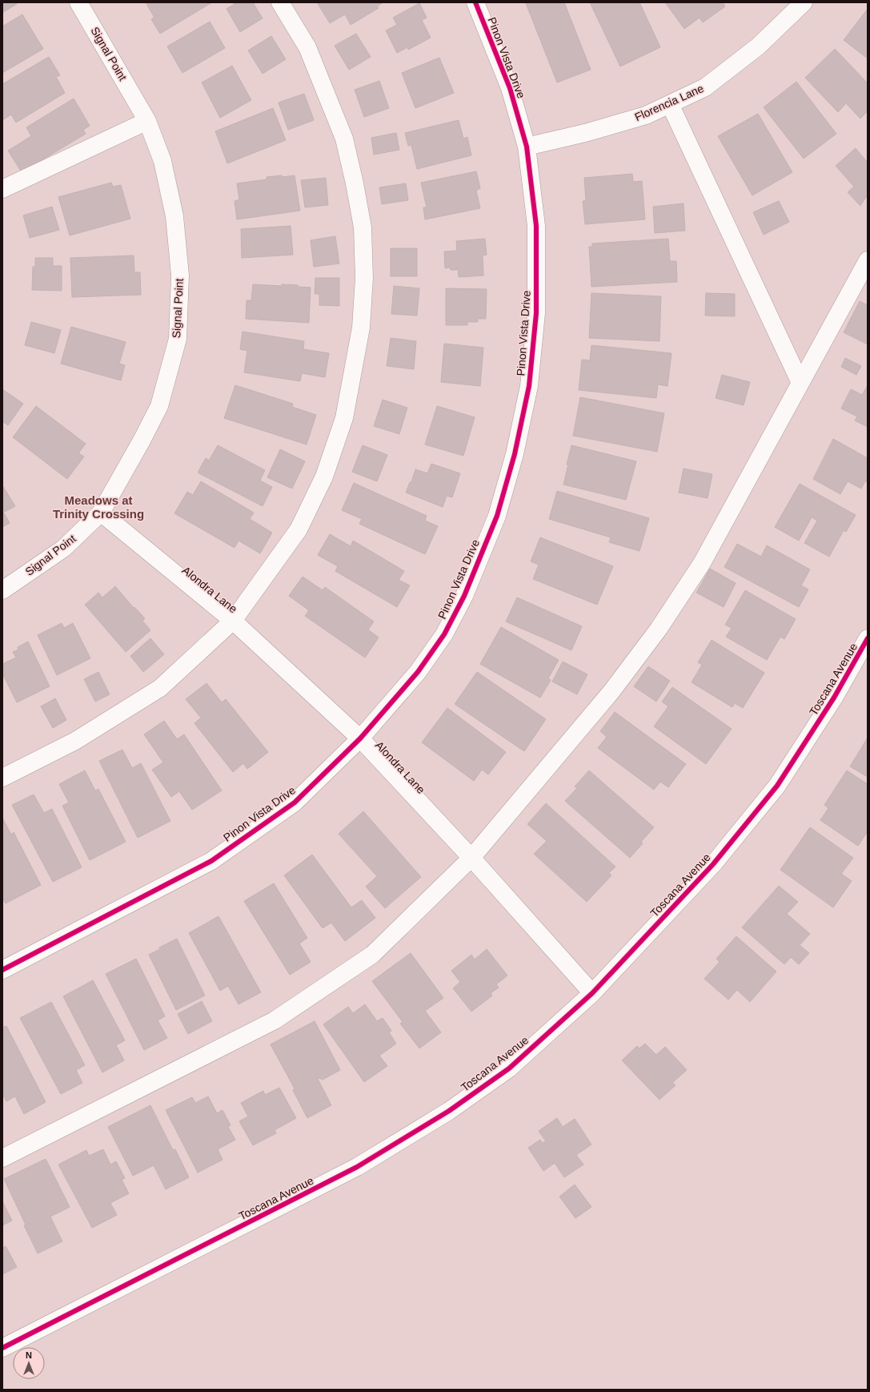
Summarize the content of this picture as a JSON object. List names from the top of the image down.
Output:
{
  "streets": {
    "street": [
      "Signal Point",
      "Pinon Vista Drive",
      "Florencia Lane",
      "Alondra Lane",
      "Toscana Avenue"
    ]
  },
  "crossings": [
    ["Signal Point", "Alondra Lane"],
    ["Pinon Vista Drive", "Florencia Lane"],
    ["Pinon Vista Drive", "Alondra Lane"],
    ["Alondra Lane", "Toscana Avenue"]
  ],
  "districts": ["Meadows at Trinity Crossing"],
  "north": "top"
}
